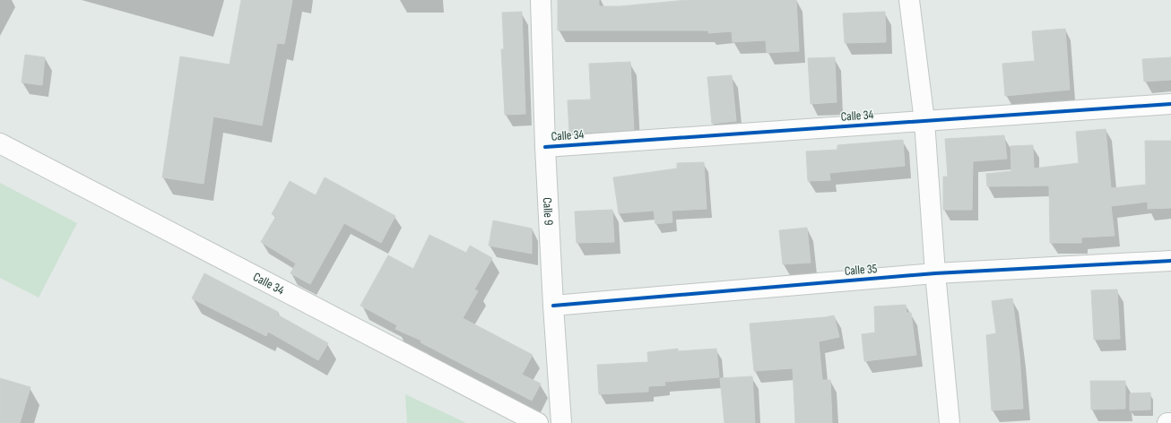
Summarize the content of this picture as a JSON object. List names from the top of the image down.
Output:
{
  "streets": {
    "street": ["Calle 34", "Calle 9", "Calle 35"]
  },
  "crossings": [
    ["Calle 34", "Calle 9"],
    ["Calle 9", "Calle 35"]
  ]
}
